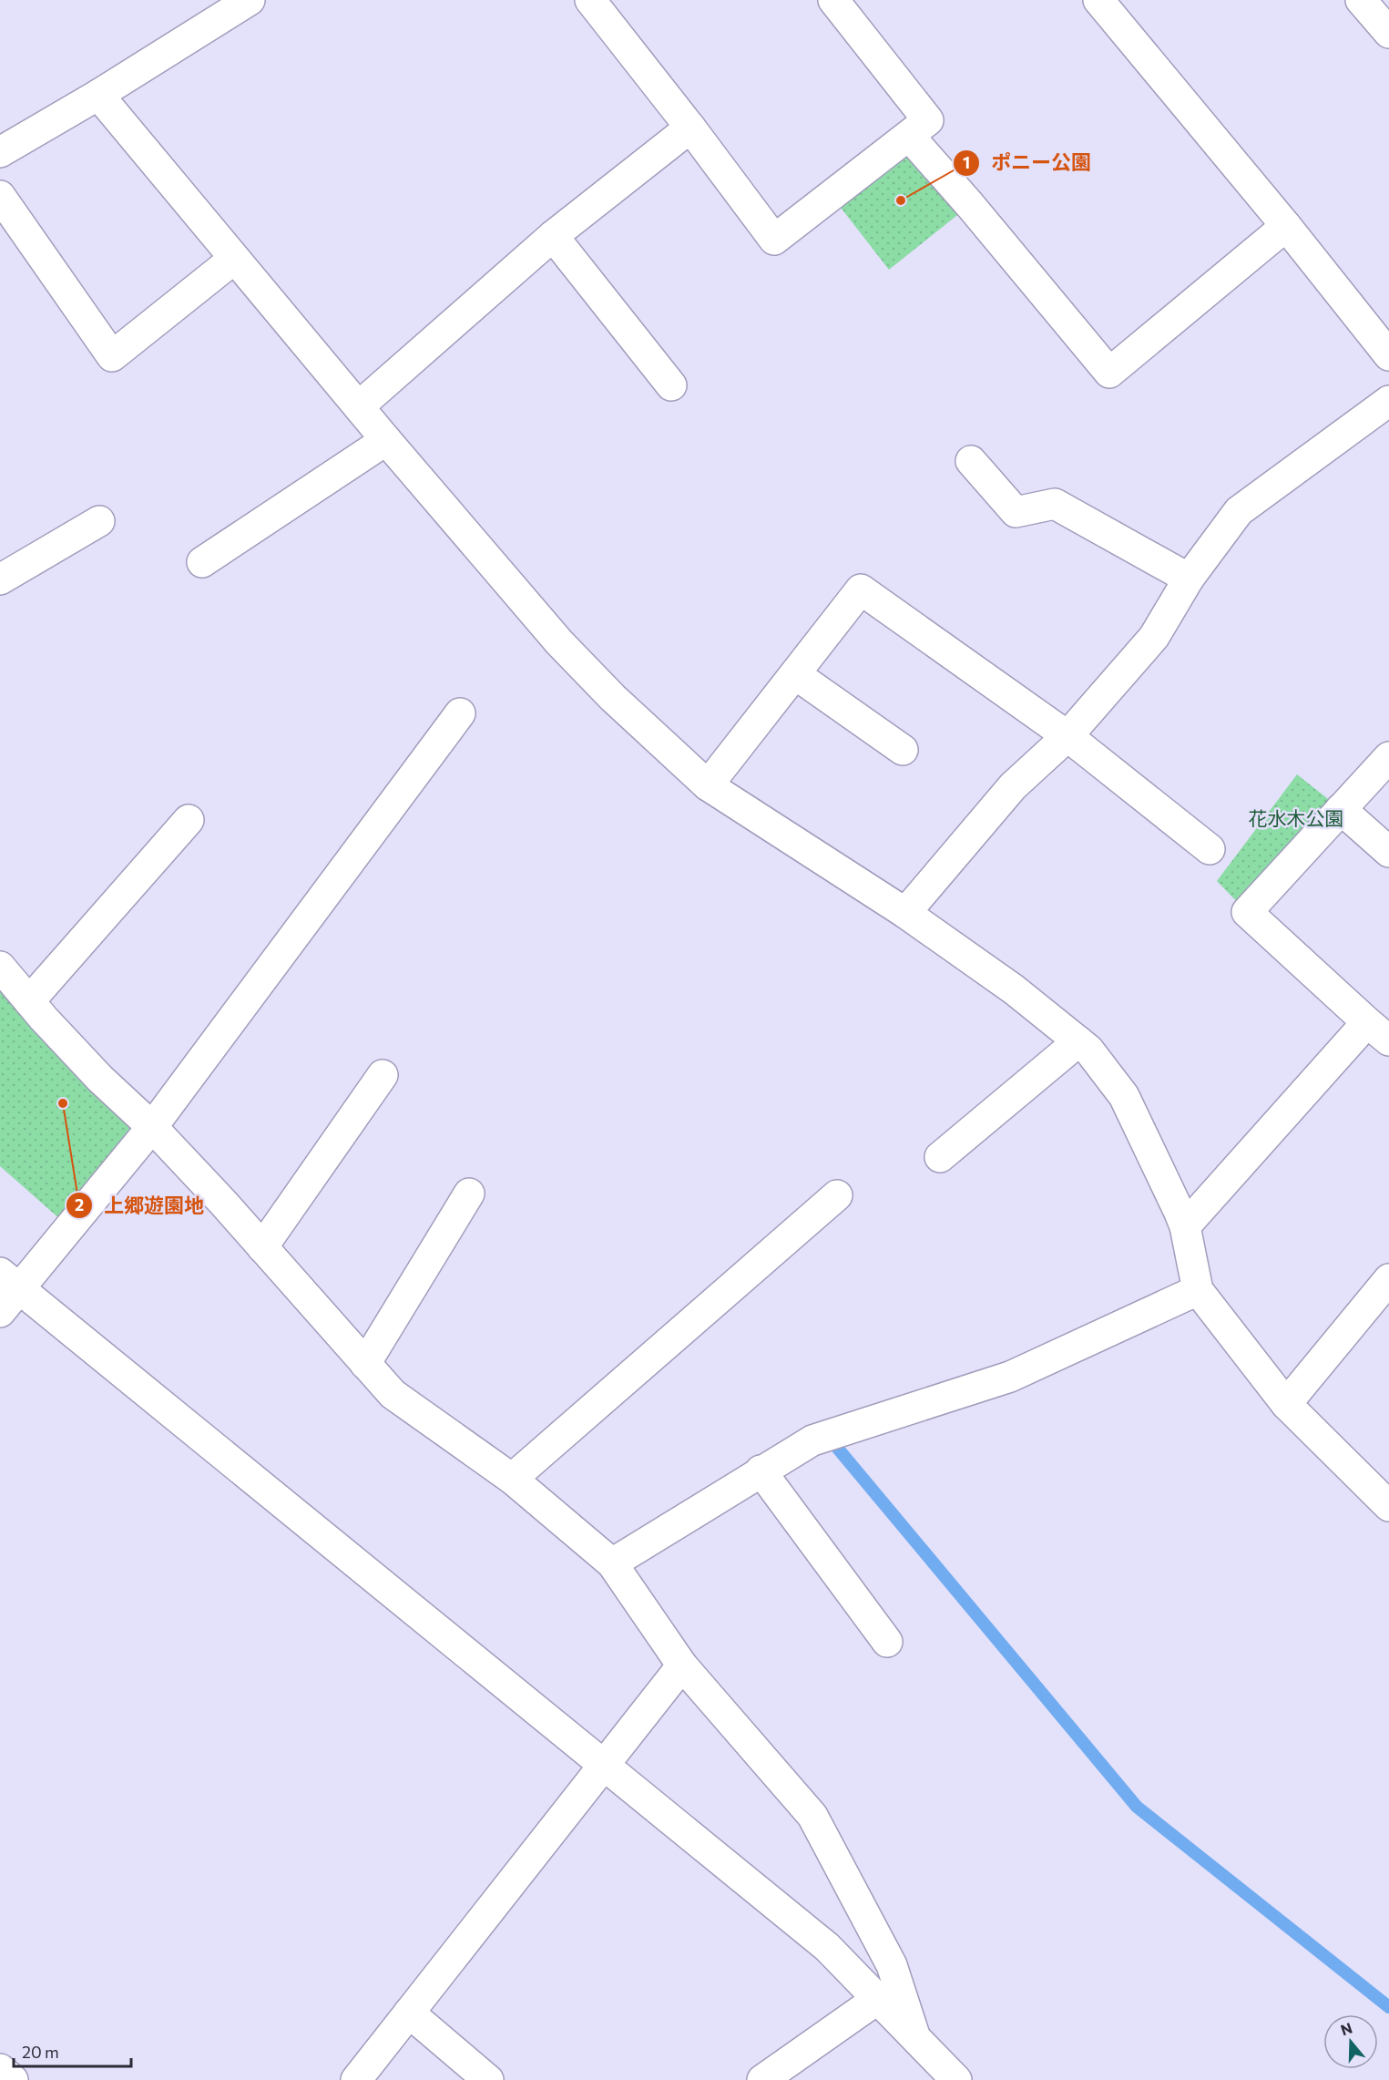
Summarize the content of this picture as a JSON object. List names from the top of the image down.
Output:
{
  "parks": ["花水木公園"],
  "places": ["ポニー公園", "上郷遊園地"],
  "scale_bar": "20 m",
  "north": "top"
}
